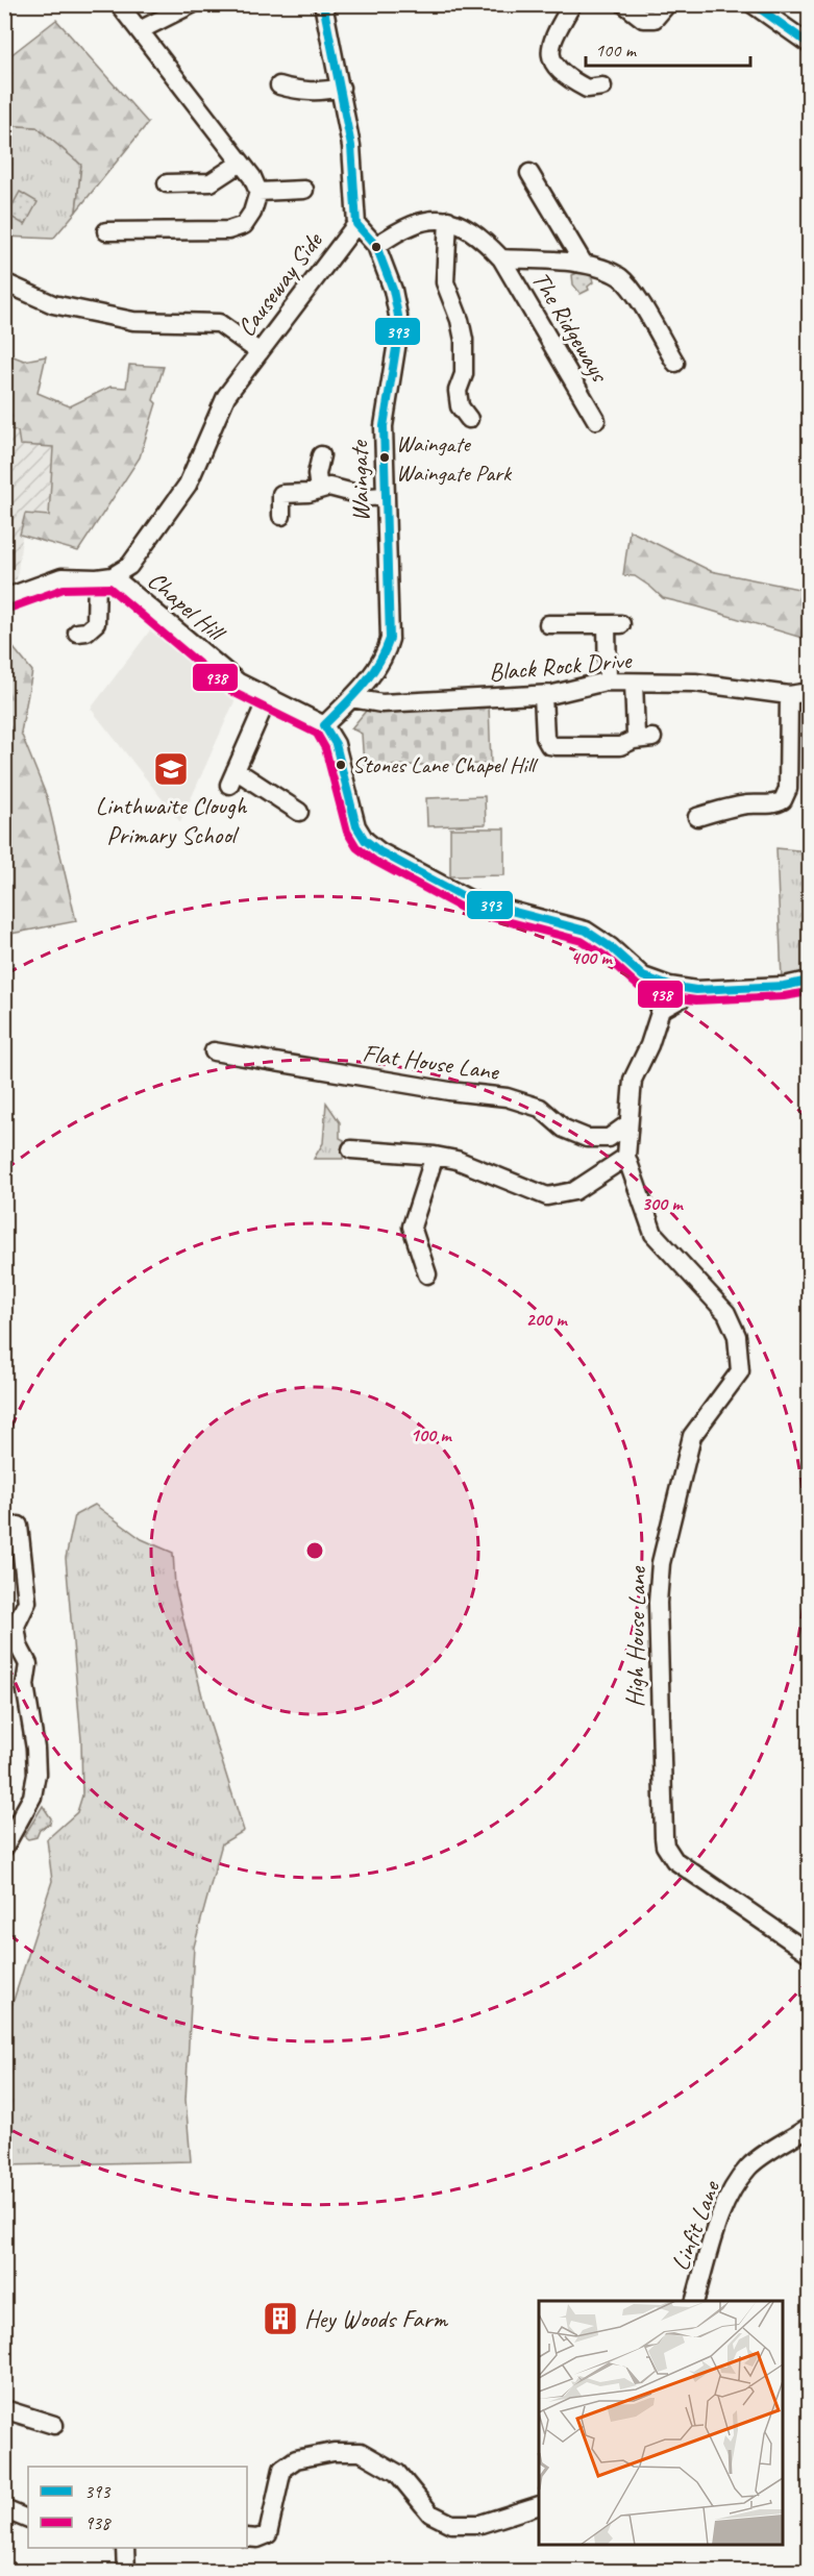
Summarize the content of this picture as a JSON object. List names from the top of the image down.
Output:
{
  "streets": {
    "street": [
      "Causeway Side",
      "The Ridgeways",
      "Waingate",
      "Chapel Hill",
      "Black Rock Drive",
      "Flat House Lane",
      "High House Lane",
      "Linfit Lane"
    ]
  },
  "crossings": [
    ["Causeway Side", "Waingate"],
    ["Causeway Side", "Chapel Hill"],
    ["Waingate", "Chapel Hill"],
    ["Waingate", "Black Rock Drive"],
    ["Flat House Lane", "High House Lane"]
  ],
  "places": {
    "other": ["Waingate Waingate Park", "Stones Lane Chapel Hill"],
    "school or university": ["Linthwaite Clough Primary School"],
    "building": ["Hey Woods Farm"]
  },
  "lines": ["transit line 393", "transit line 938"],
  "legend": ["393", "938"],
  "scale_bar": "100 m",
  "rings": [
    "400 m",
    "300 m",
    "200 m",
    "100 m"
  ]
}
